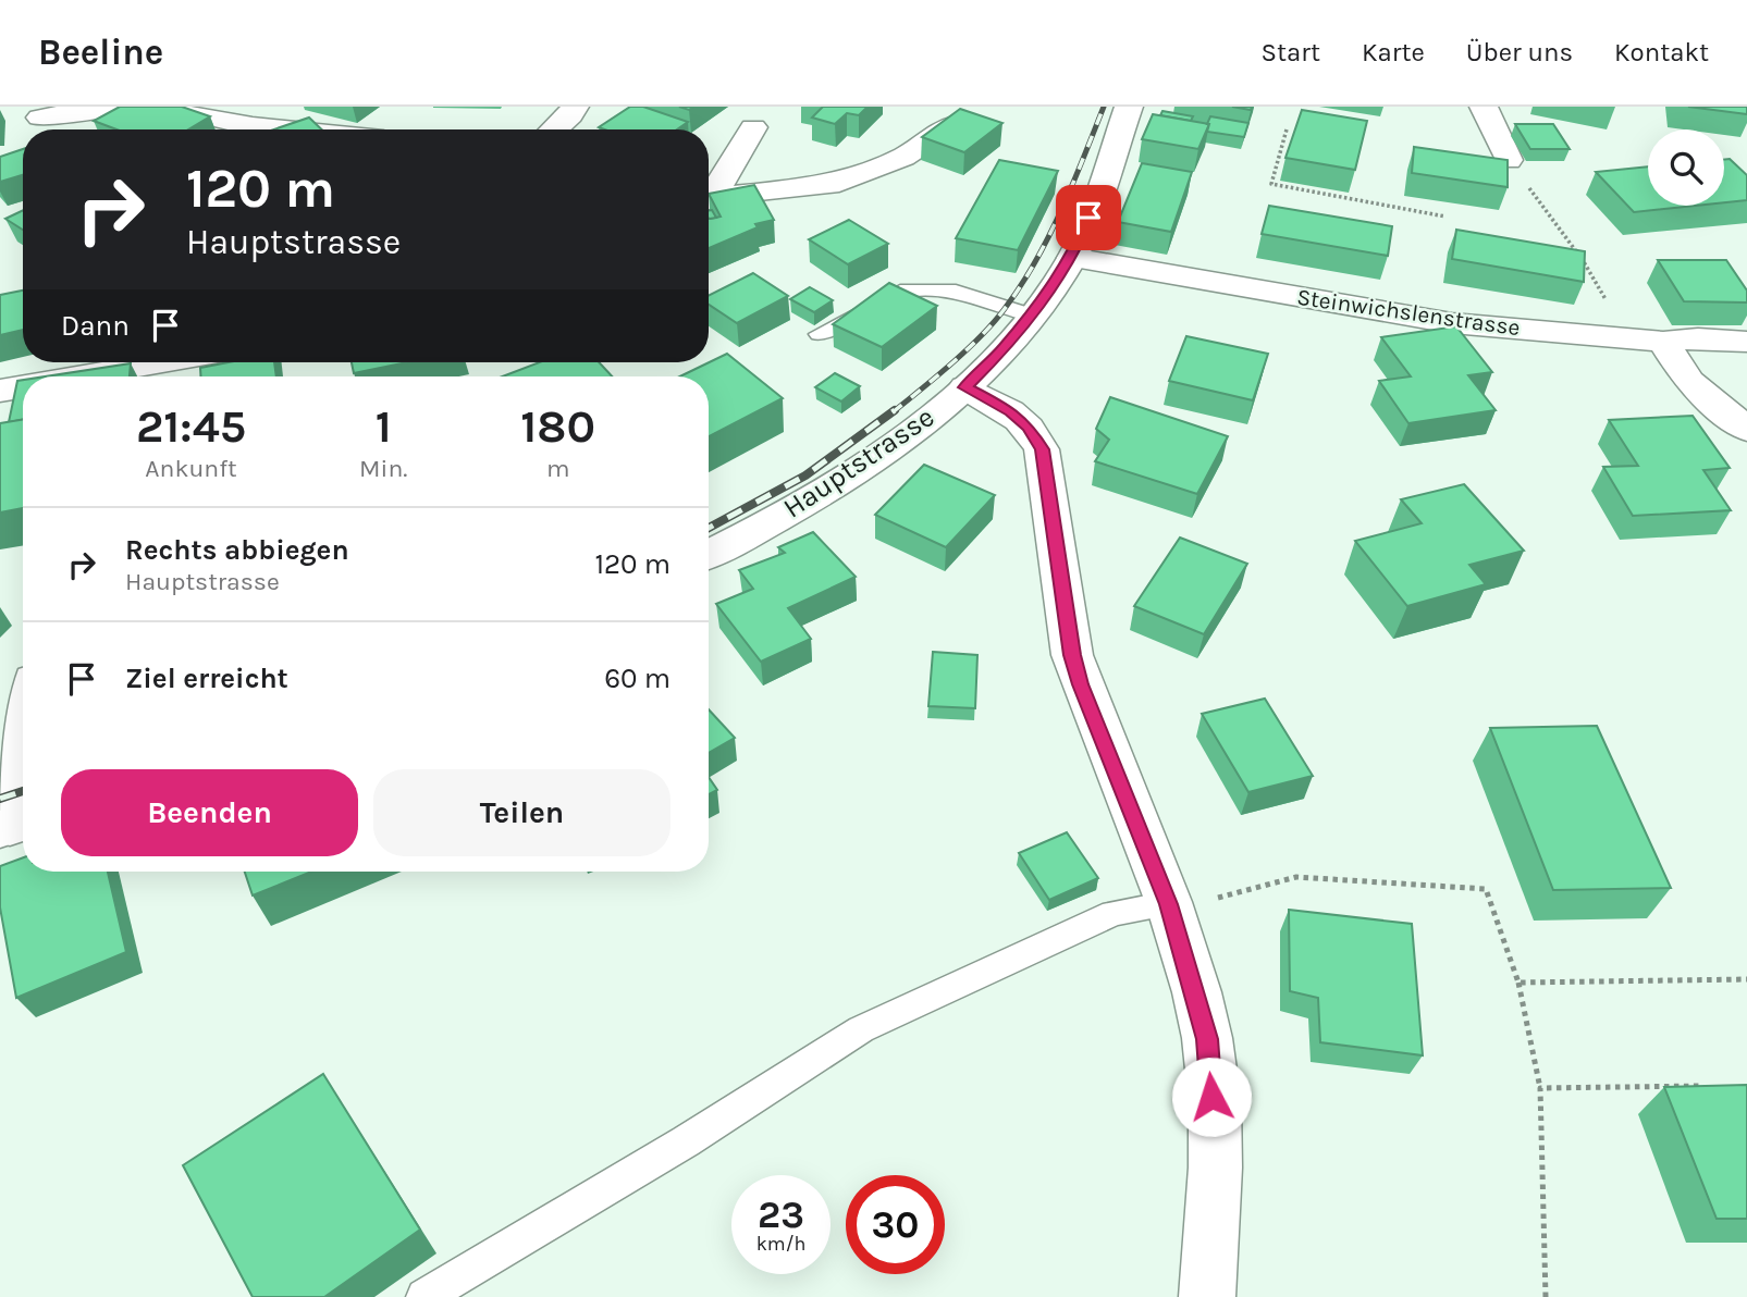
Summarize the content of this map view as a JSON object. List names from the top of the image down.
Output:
{
  "streets": {
    "street": ["Steinwichslenstrasse", "Hauptstrasse"]
  },
  "crossings": [
    ["Steinwichslenstrasse", "Hauptstrasse"]
  ],
  "page": {
    "header": "Beeline",
    "nav": [
      "Start",
      "Karte",
      "Über uns",
      "Kontakt"
    ],
    "turn": ["120 m", "Hauptstrasse"],
    "then": "Dann",
    "eta": [
      "21:45",
      "Ankunft",
      "1",
      "Min.",
      "180",
      "m"
    ],
    "list": [
      {
        "name": "Rechts abbiegen",
        "note": "Hauptstrasse",
        "value": "120 m"
      },
      {
        "name": "Ziel erreicht",
        "value": "60 m"
      }
    ],
    "buttons": ["Beenden", "Teilen"],
    "speed": "23 km/h",
    "limit": "30"
  }
}
